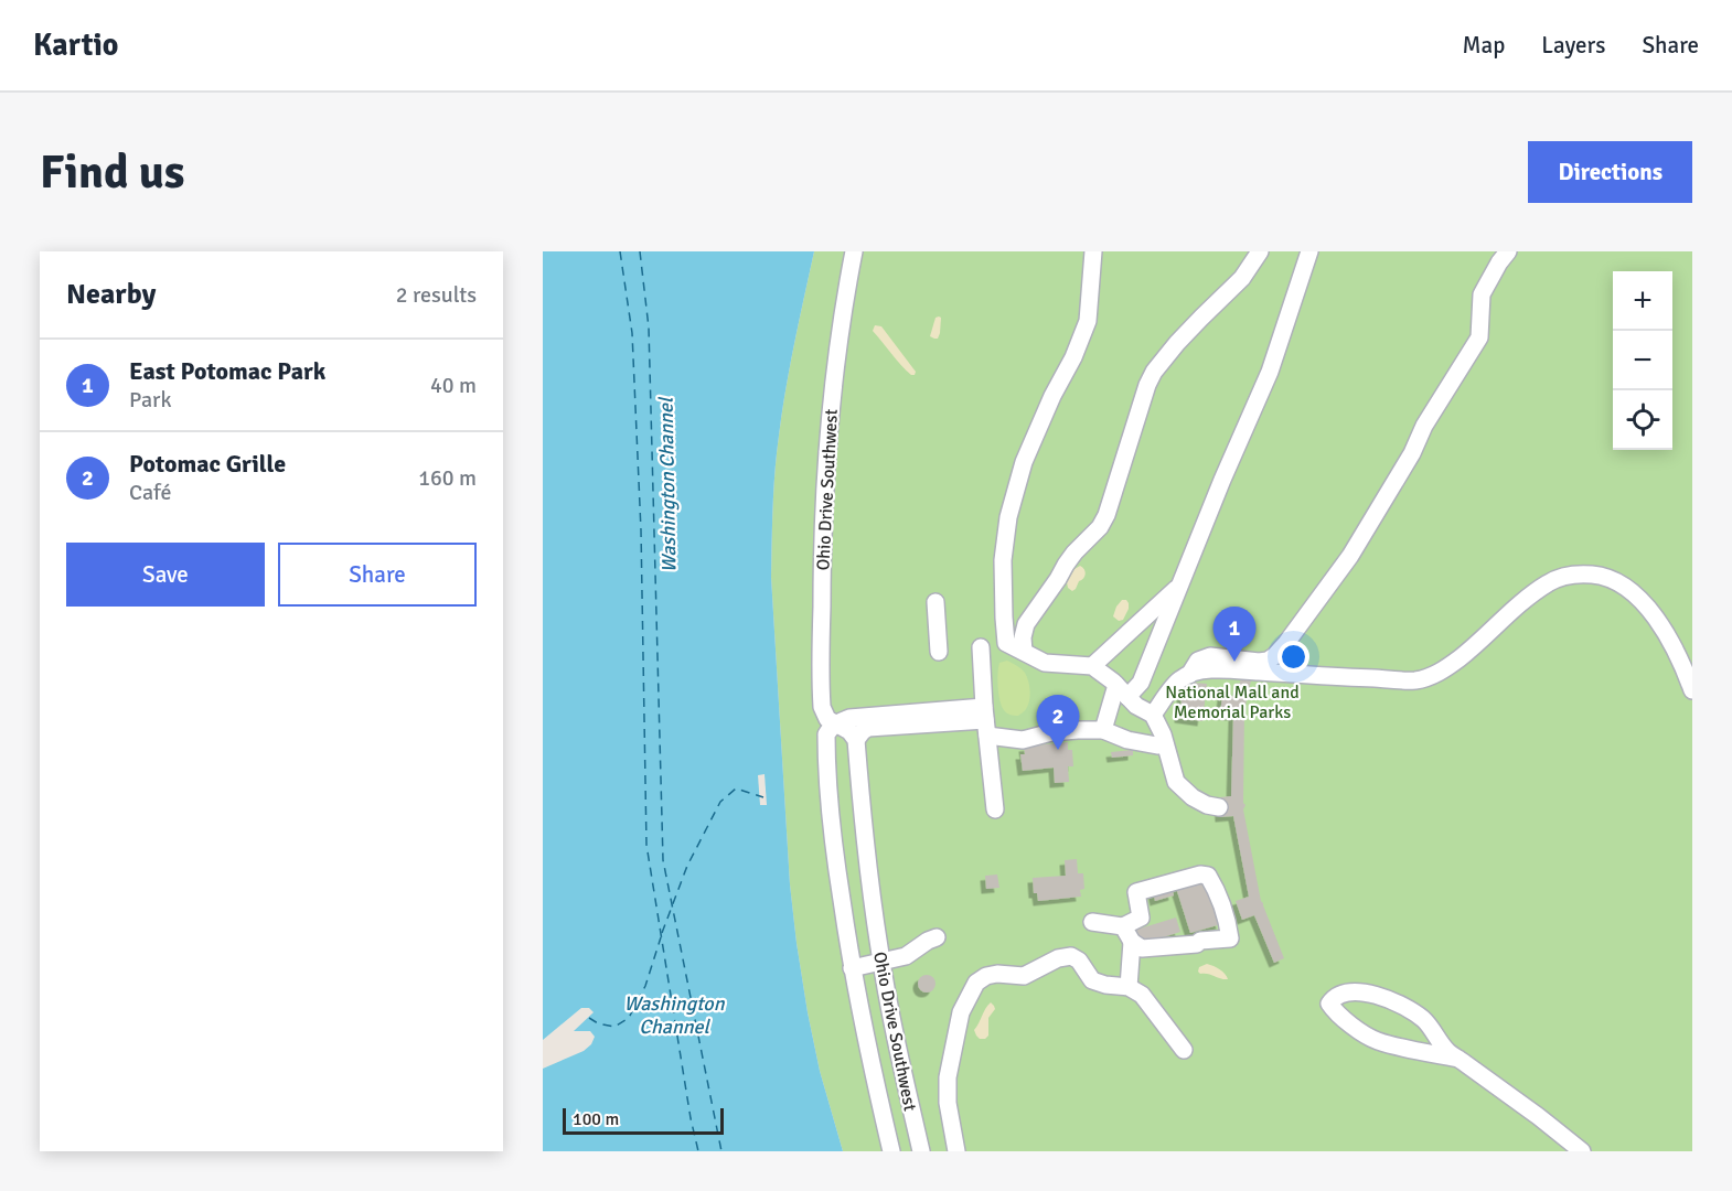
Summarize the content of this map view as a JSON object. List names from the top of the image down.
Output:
{
  "streets": {
    "street": ["Ohio Drive Southwest"]
  },
  "water": ["Washington Channel"],
  "parks": ["National Mall and Memorial Parks"],
  "scale_bar": "100 m",
  "page": {
    "header": "Kartio",
    "nav": ["Map", "Layers", "Share"],
    "buttons": [
      "Directions",
      ["Save", "Share"]
    ],
    "title": "Find us",
    "heading": ["Nearby", "2 results"],
    "map_buttons": ["+", "−"],
    "list": [
      {
        "mark": "1",
        "name": "East Potomac Park",
        "note": "Park",
        "value": "40 m"
      },
      {
        "mark": "2",
        "name": "Potomac Grille",
        "note": "Café",
        "value": "160 m"
      }
    ],
    "pins": ["1", "2"],
    "scale": "100 m"
  }
}
